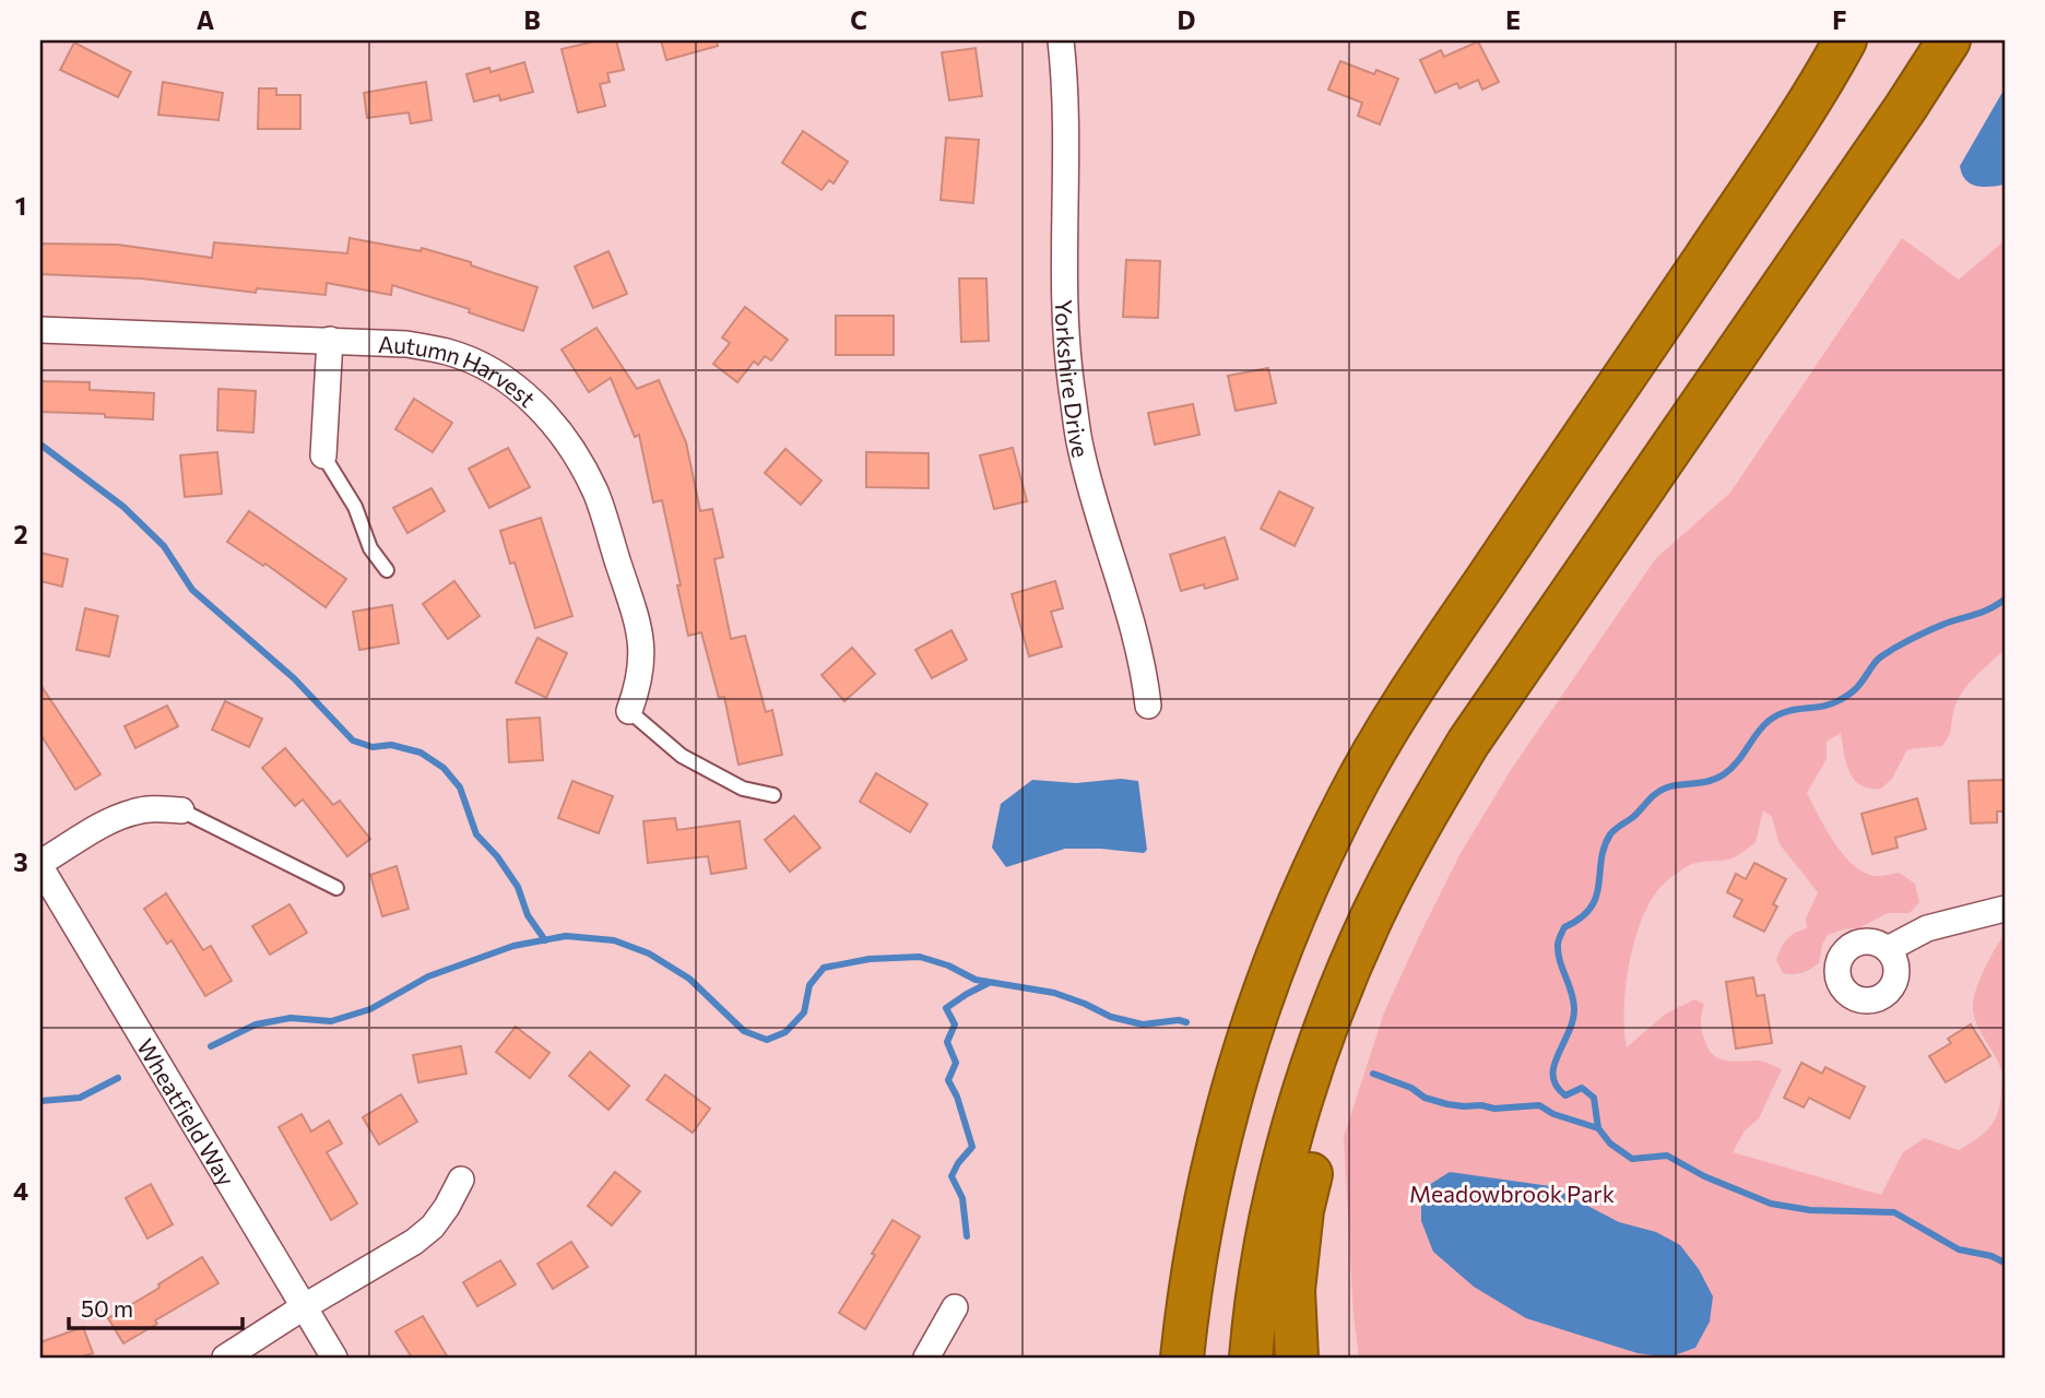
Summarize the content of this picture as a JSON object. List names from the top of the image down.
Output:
{
  "streets": {
    "street": ["Autumn Harvest", "Yorkshire Drive", "Wheatfield Way"]
  },
  "parks": ["Meadowbrook Park"],
  "scale_bar": "50 m",
  "grid": {
    "columns": [
      "A",
      "B",
      "C",
      "D",
      "E",
      "F"
    ],
    "rows": [
      "1",
      "2",
      "3",
      "4"
    ]
  }
}
